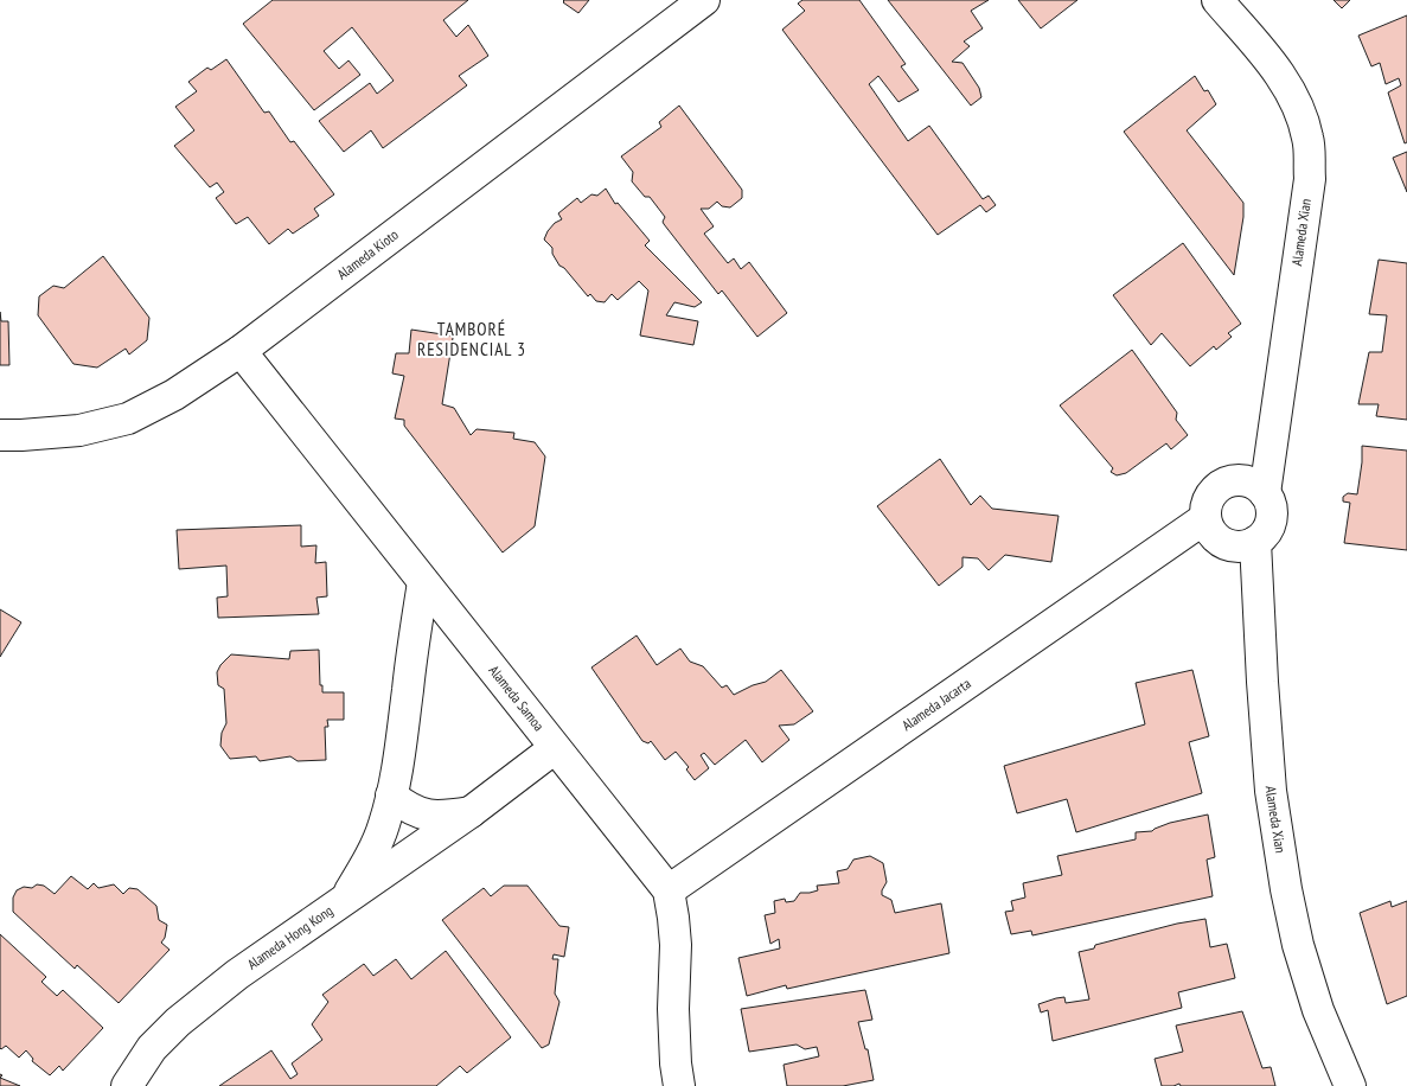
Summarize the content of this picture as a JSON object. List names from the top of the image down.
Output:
{
  "streets": {
    "street": [
      "Alameda Xian",
      "Alameda Kioto",
      "Alameda Samoa",
      "Alameda Jacarta",
      "Alameda Hong Kong"
    ]
  },
  "crossings": [
    ["Alameda Xian", "Alameda Jacarta"],
    ["Alameda Kioto", "Alameda Samoa"],
    ["Alameda Samoa", "Alameda Jacarta"],
    ["Alameda Samoa", "Alameda Hong Kong"]
  ],
  "districts": ["TAMBORÉ RESIDENCIAL 3"]
}
